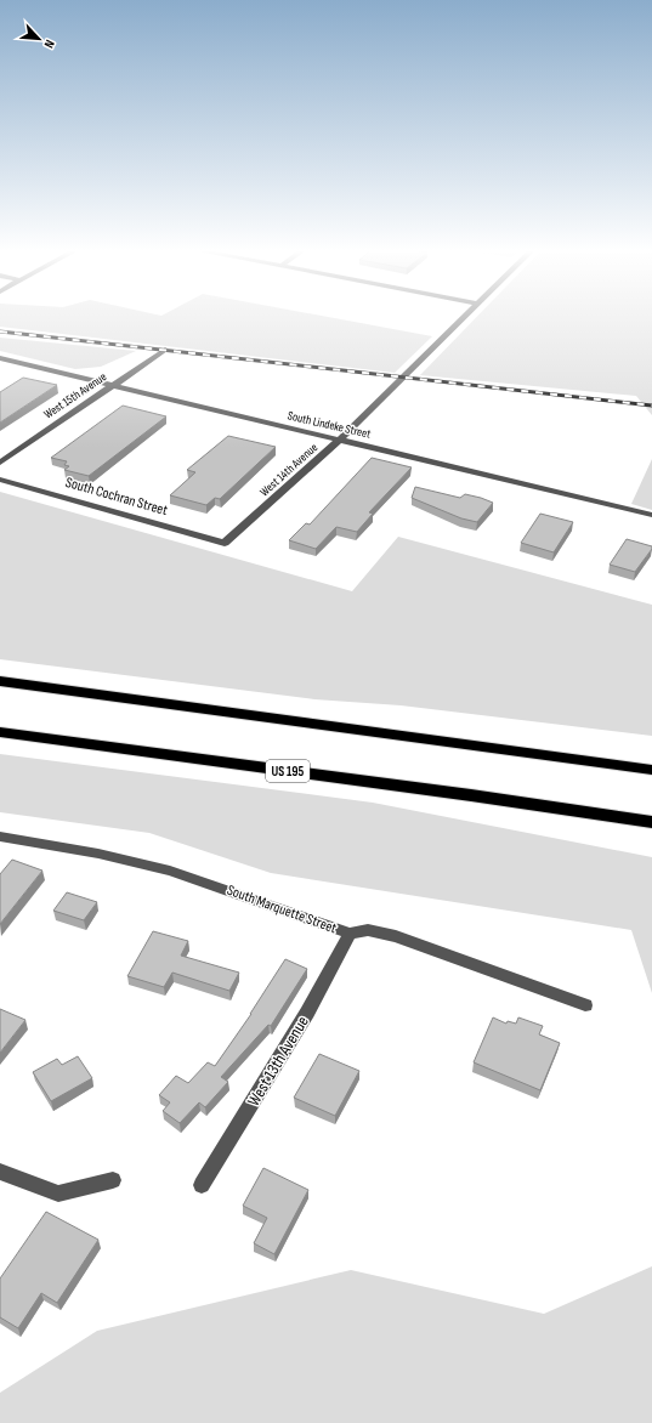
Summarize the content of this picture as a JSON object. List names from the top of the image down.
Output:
{
  "streets": {
    "highway": ["US 195"],
    "street": [
      "West 15th Avenue",
      "South Lindeke Street",
      "West 14th Avenue",
      "South Cochran Street",
      "South Marquette Street",
      "West 13th Avenue"
    ]
  },
  "crossings": [
    ["West 15th Avenue", "South Lindeke Street"],
    ["South Lindeke Street", "West 14th Avenue"],
    ["West 14th Avenue", "South Cochran Street"],
    ["South Marquette Street", "West 13th Avenue"]
  ],
  "north": "bottom right"
}
